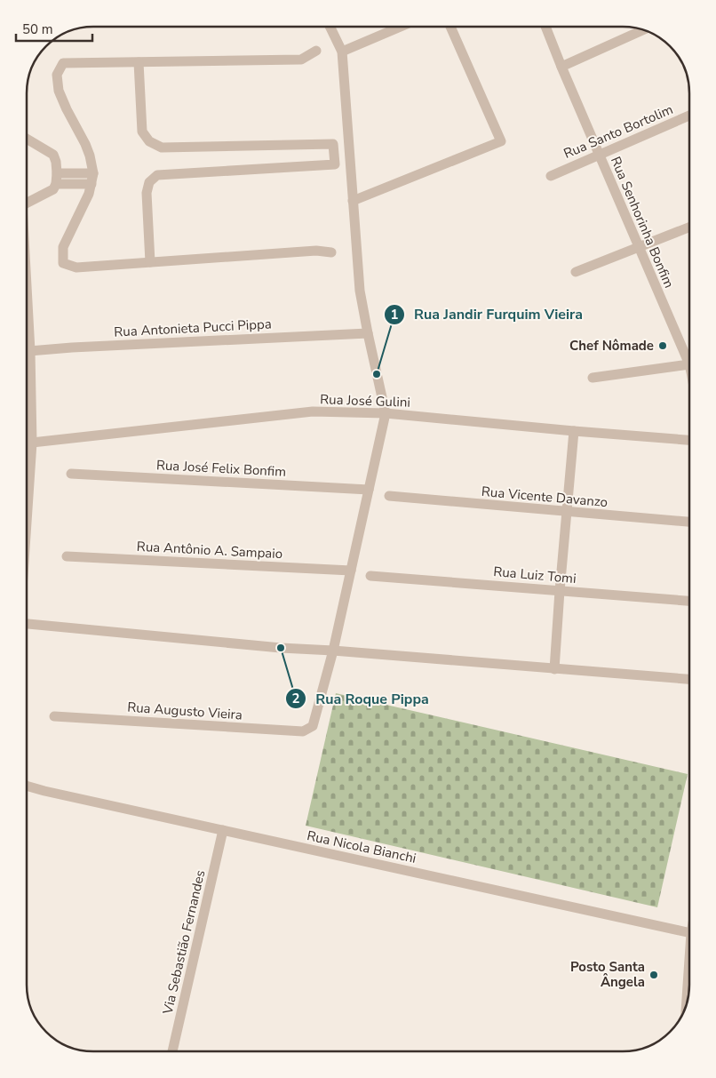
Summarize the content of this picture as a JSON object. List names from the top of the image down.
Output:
{
  "streets": {
    "street": [
      "Rua Santo Bortolim",
      "Rua Senhorinha Bonfim",
      "Rua Antonieta Pucci Pippa",
      "Rua José Gulini",
      "Rua José Felix Bonfim",
      "Rua Vicente Davanzo",
      "Rua Antônio A. Sampaio",
      "Rua Luiz Tomi",
      "Rua Augusto Vieira",
      "Rua Nicola Bianchi",
      "Via Sebastião Fernandes"
    ]
  },
  "crossings": [
    ["Rua Santo Bortolim", "Rua Senhorinha Bonfim"],
    ["Rua Nicola Bianchi", "Via Sebastião Fernandes"]
  ],
  "places": [
    "Chef Nômade",
    "Rua Jandir Furquim Vieira",
    "Rua Roque Pippa",
    "Posto Santa Ângela"
  ],
  "scale_bar": "50 m"
}
